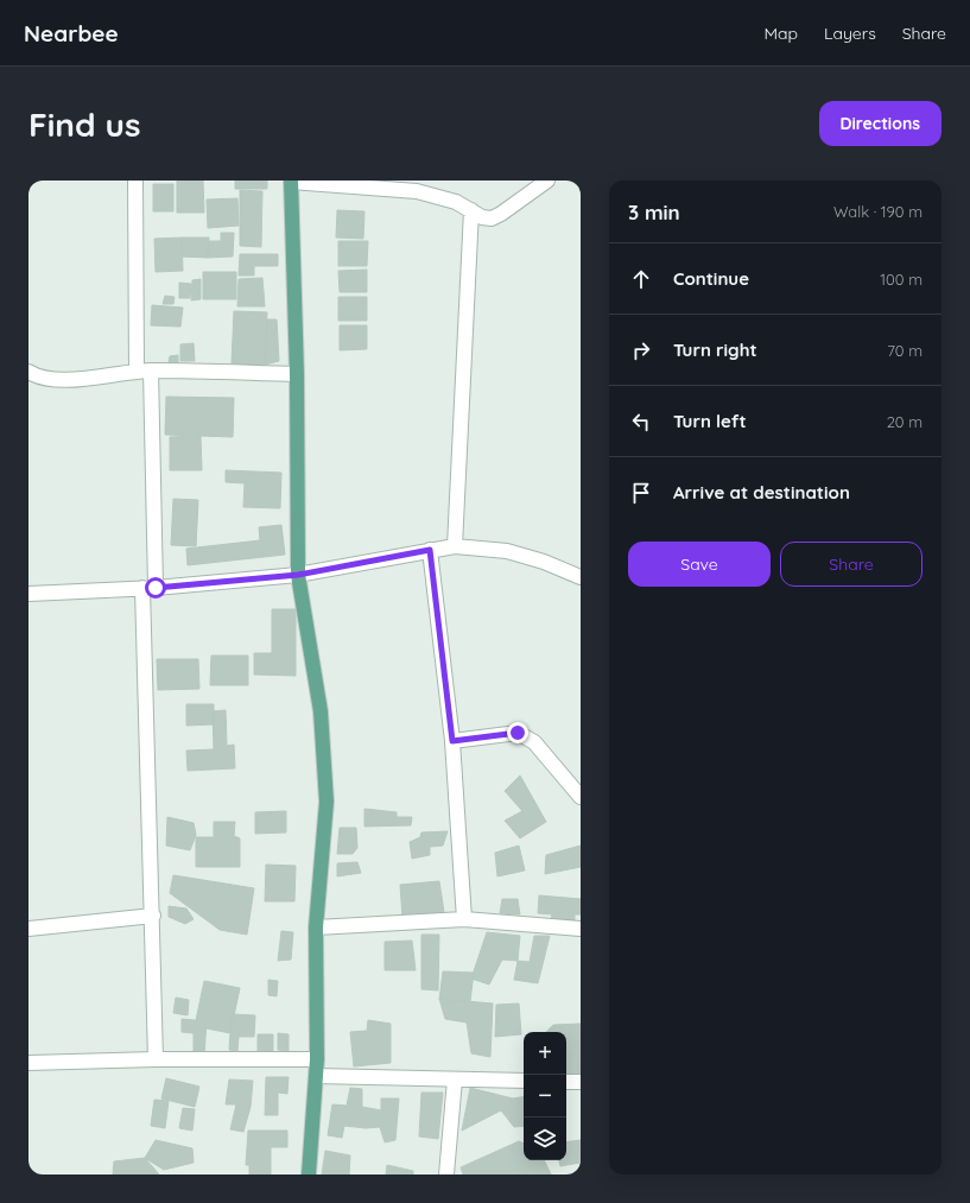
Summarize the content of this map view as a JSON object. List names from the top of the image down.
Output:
{
  "page": {
    "header": "Nearbee",
    "nav": ["Map", "Layers", "Share"],
    "buttons": [
      "Directions",
      ["Save", "Share"]
    ],
    "title": "Find us",
    "heading": ["3 min", "Walk · 190 m"],
    "list": [
      ["Continue", "100 m"],
      ["Turn right", "70 m"],
      ["Turn left", "20 m"],
      "Arrive at destination"
    ],
    "map_buttons": ["+", "−"]
  }
}
